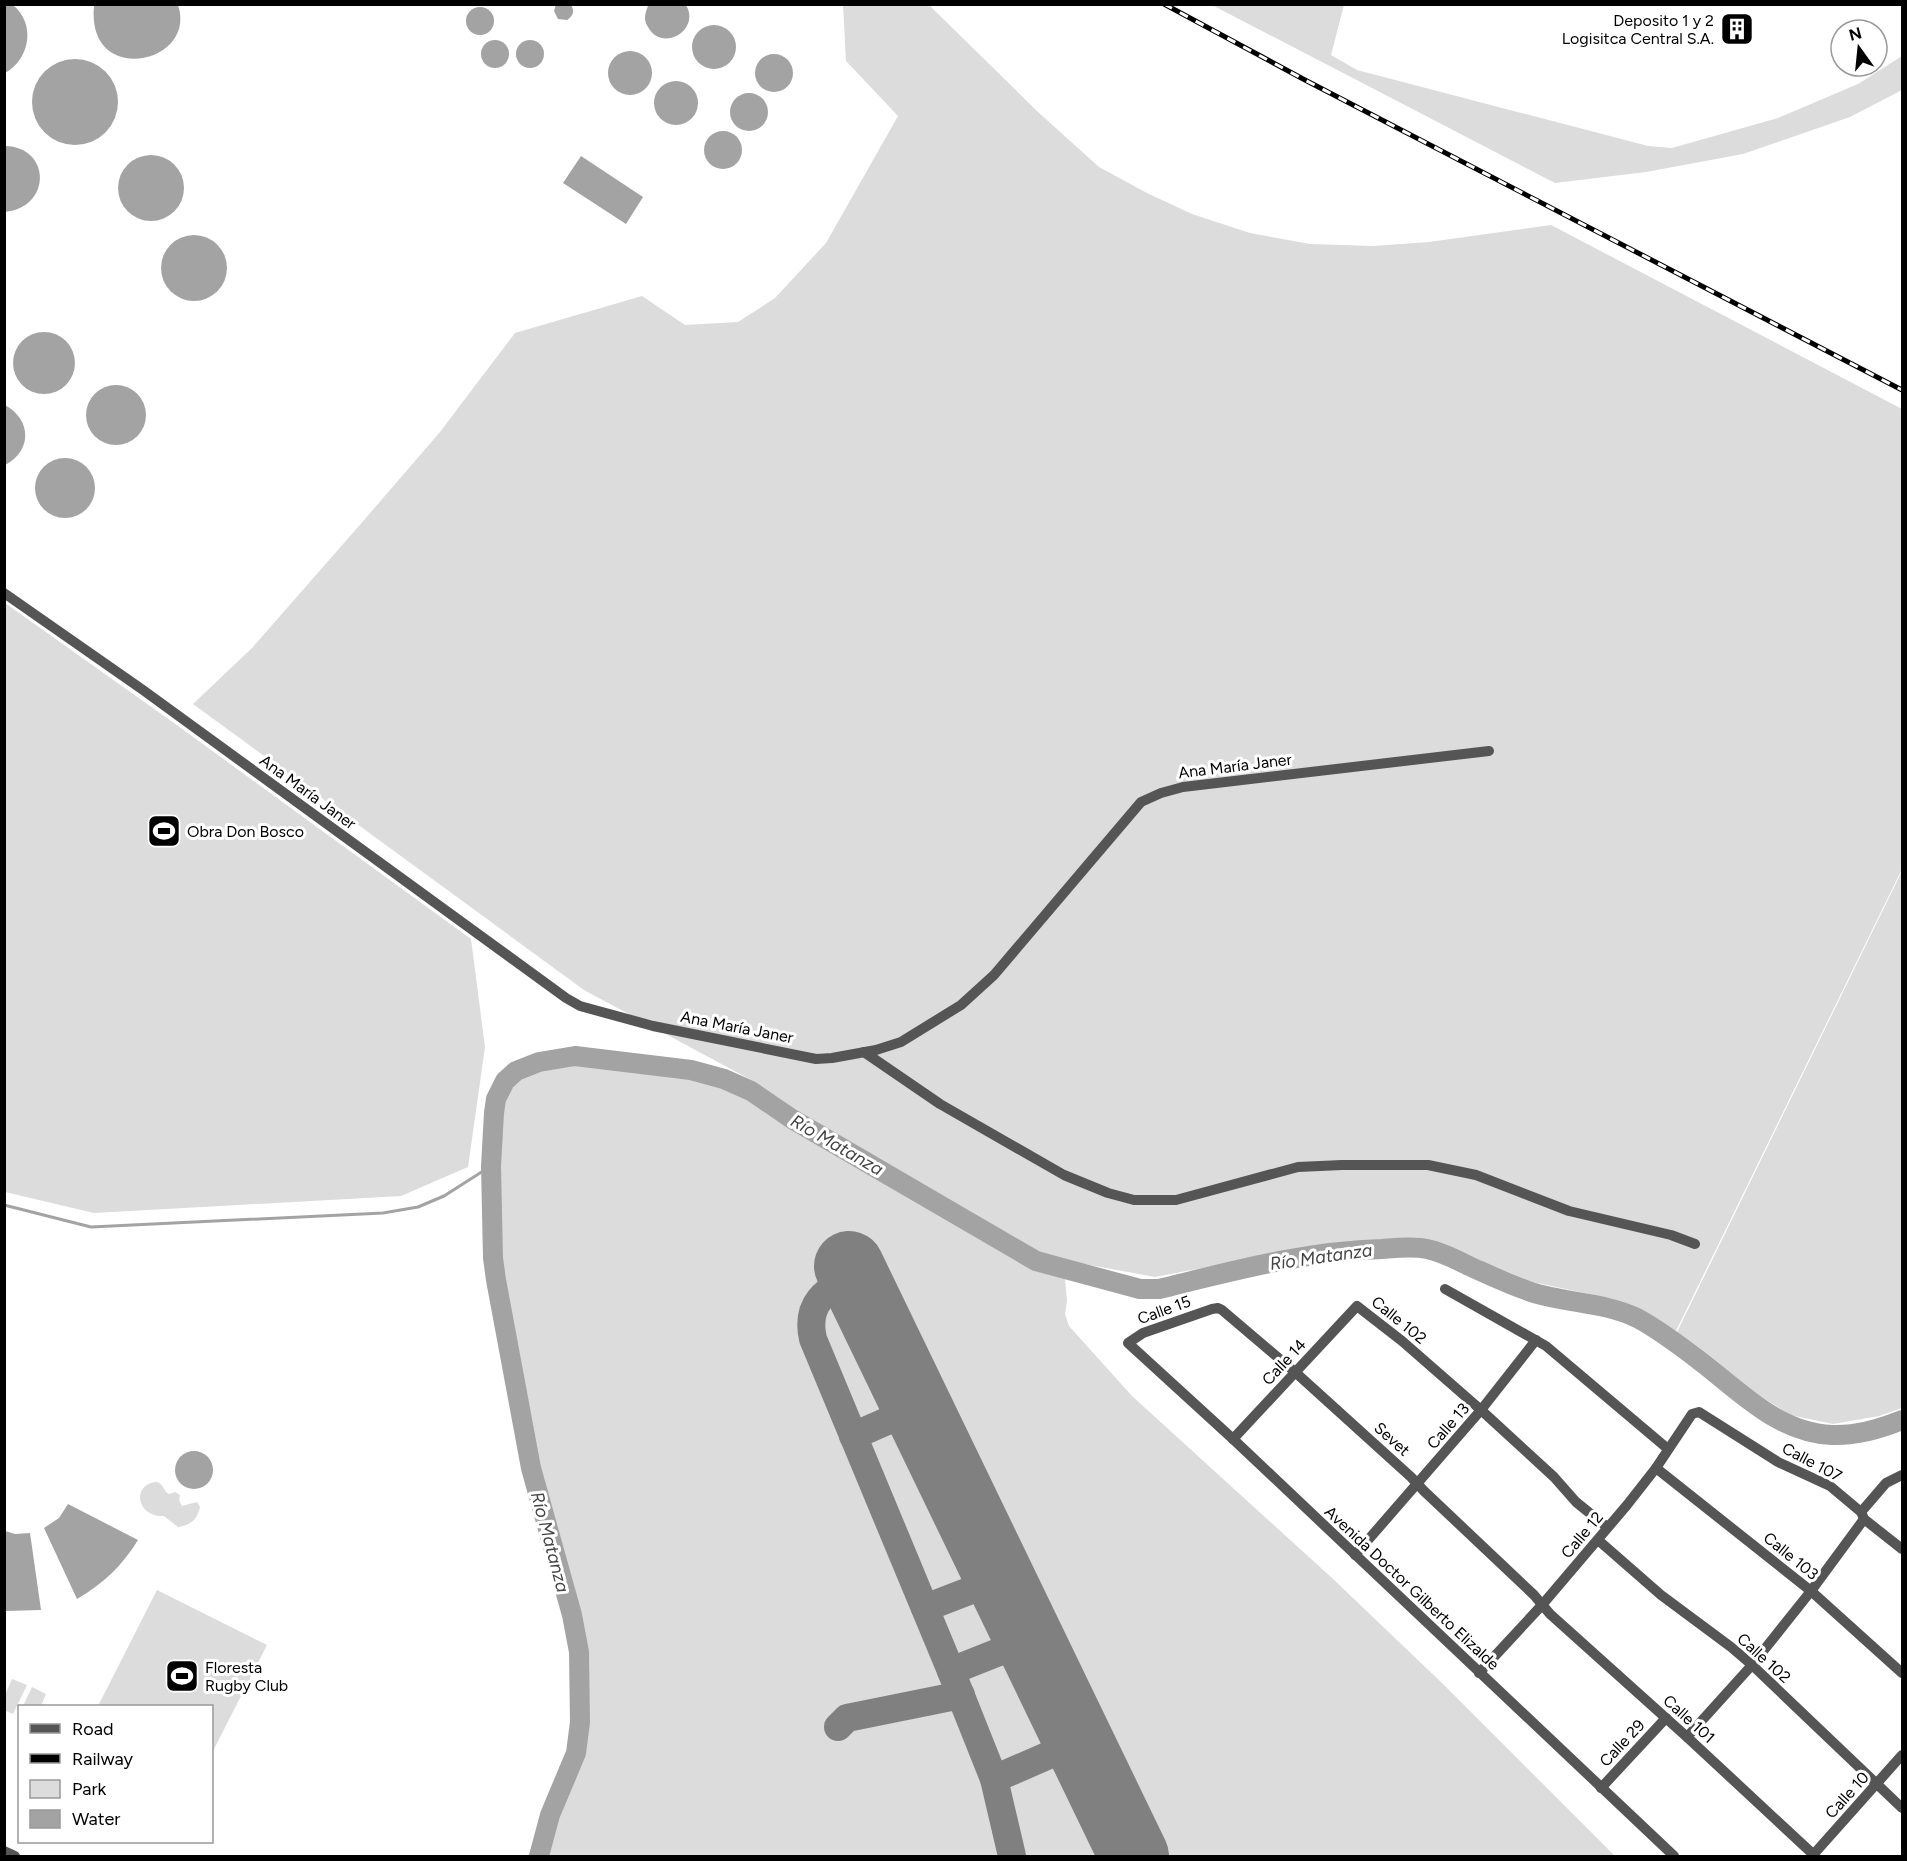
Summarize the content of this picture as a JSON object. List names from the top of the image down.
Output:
{
  "streets": {
    "street": [
      "Ana María Janer",
      "Calle 15",
      "Calle 102",
      "Calle 14",
      "Calle 13",
      "Sevet",
      "Calle 107",
      "Calle 12",
      "Calle 103",
      "Avenida Doctor Gilberto Elizalde",
      "Calle 101",
      "Calle 29",
      "Calle 10"
    ]
  },
  "crossings": [
    ["Calle 15", "Sevet"],
    ["Calle 15", "Avenida Doctor Gilberto Elizalde"],
    ["Calle 102", "Calle 14"],
    ["Calle 102", "Calle 13"],
    ["Calle 102", "Calle 12"],
    ["Calle 102", "Calle 10"],
    ["Calle 14", "Sevet"],
    ["Calle 14", "Avenida Doctor Gilberto Elizalde"],
    ["Calle 13", "Sevet"],
    ["Calle 13", "Avenida Doctor Gilberto Elizalde"],
    ["Sevet", "Calle 12"],
    ["Sevet", "Calle 101"],
    ["Calle 107", "Calle 12"],
    ["Calle 12", "Calle 103"],
    ["Calle 12", "Avenida Doctor Gilberto Elizalde"],
    ["Calle 12", "Calle 101"],
    ["Avenida Doctor Gilberto Elizalde", "Calle 29"],
    ["Calle 101", "Calle 29"],
    ["Calle 101", "Calle 10"]
  ],
  "water": ["Río Matanza"],
  "places": {
    "building": ["Deposito 1 y 2 Logisitca Central S.A."],
    "sports": ["Obra Don Bosco", "Floresta Rugby Club"]
  },
  "legend": [
    "Road",
    "Railway",
    "Park",
    "Water"
  ],
  "north": "top"
}
